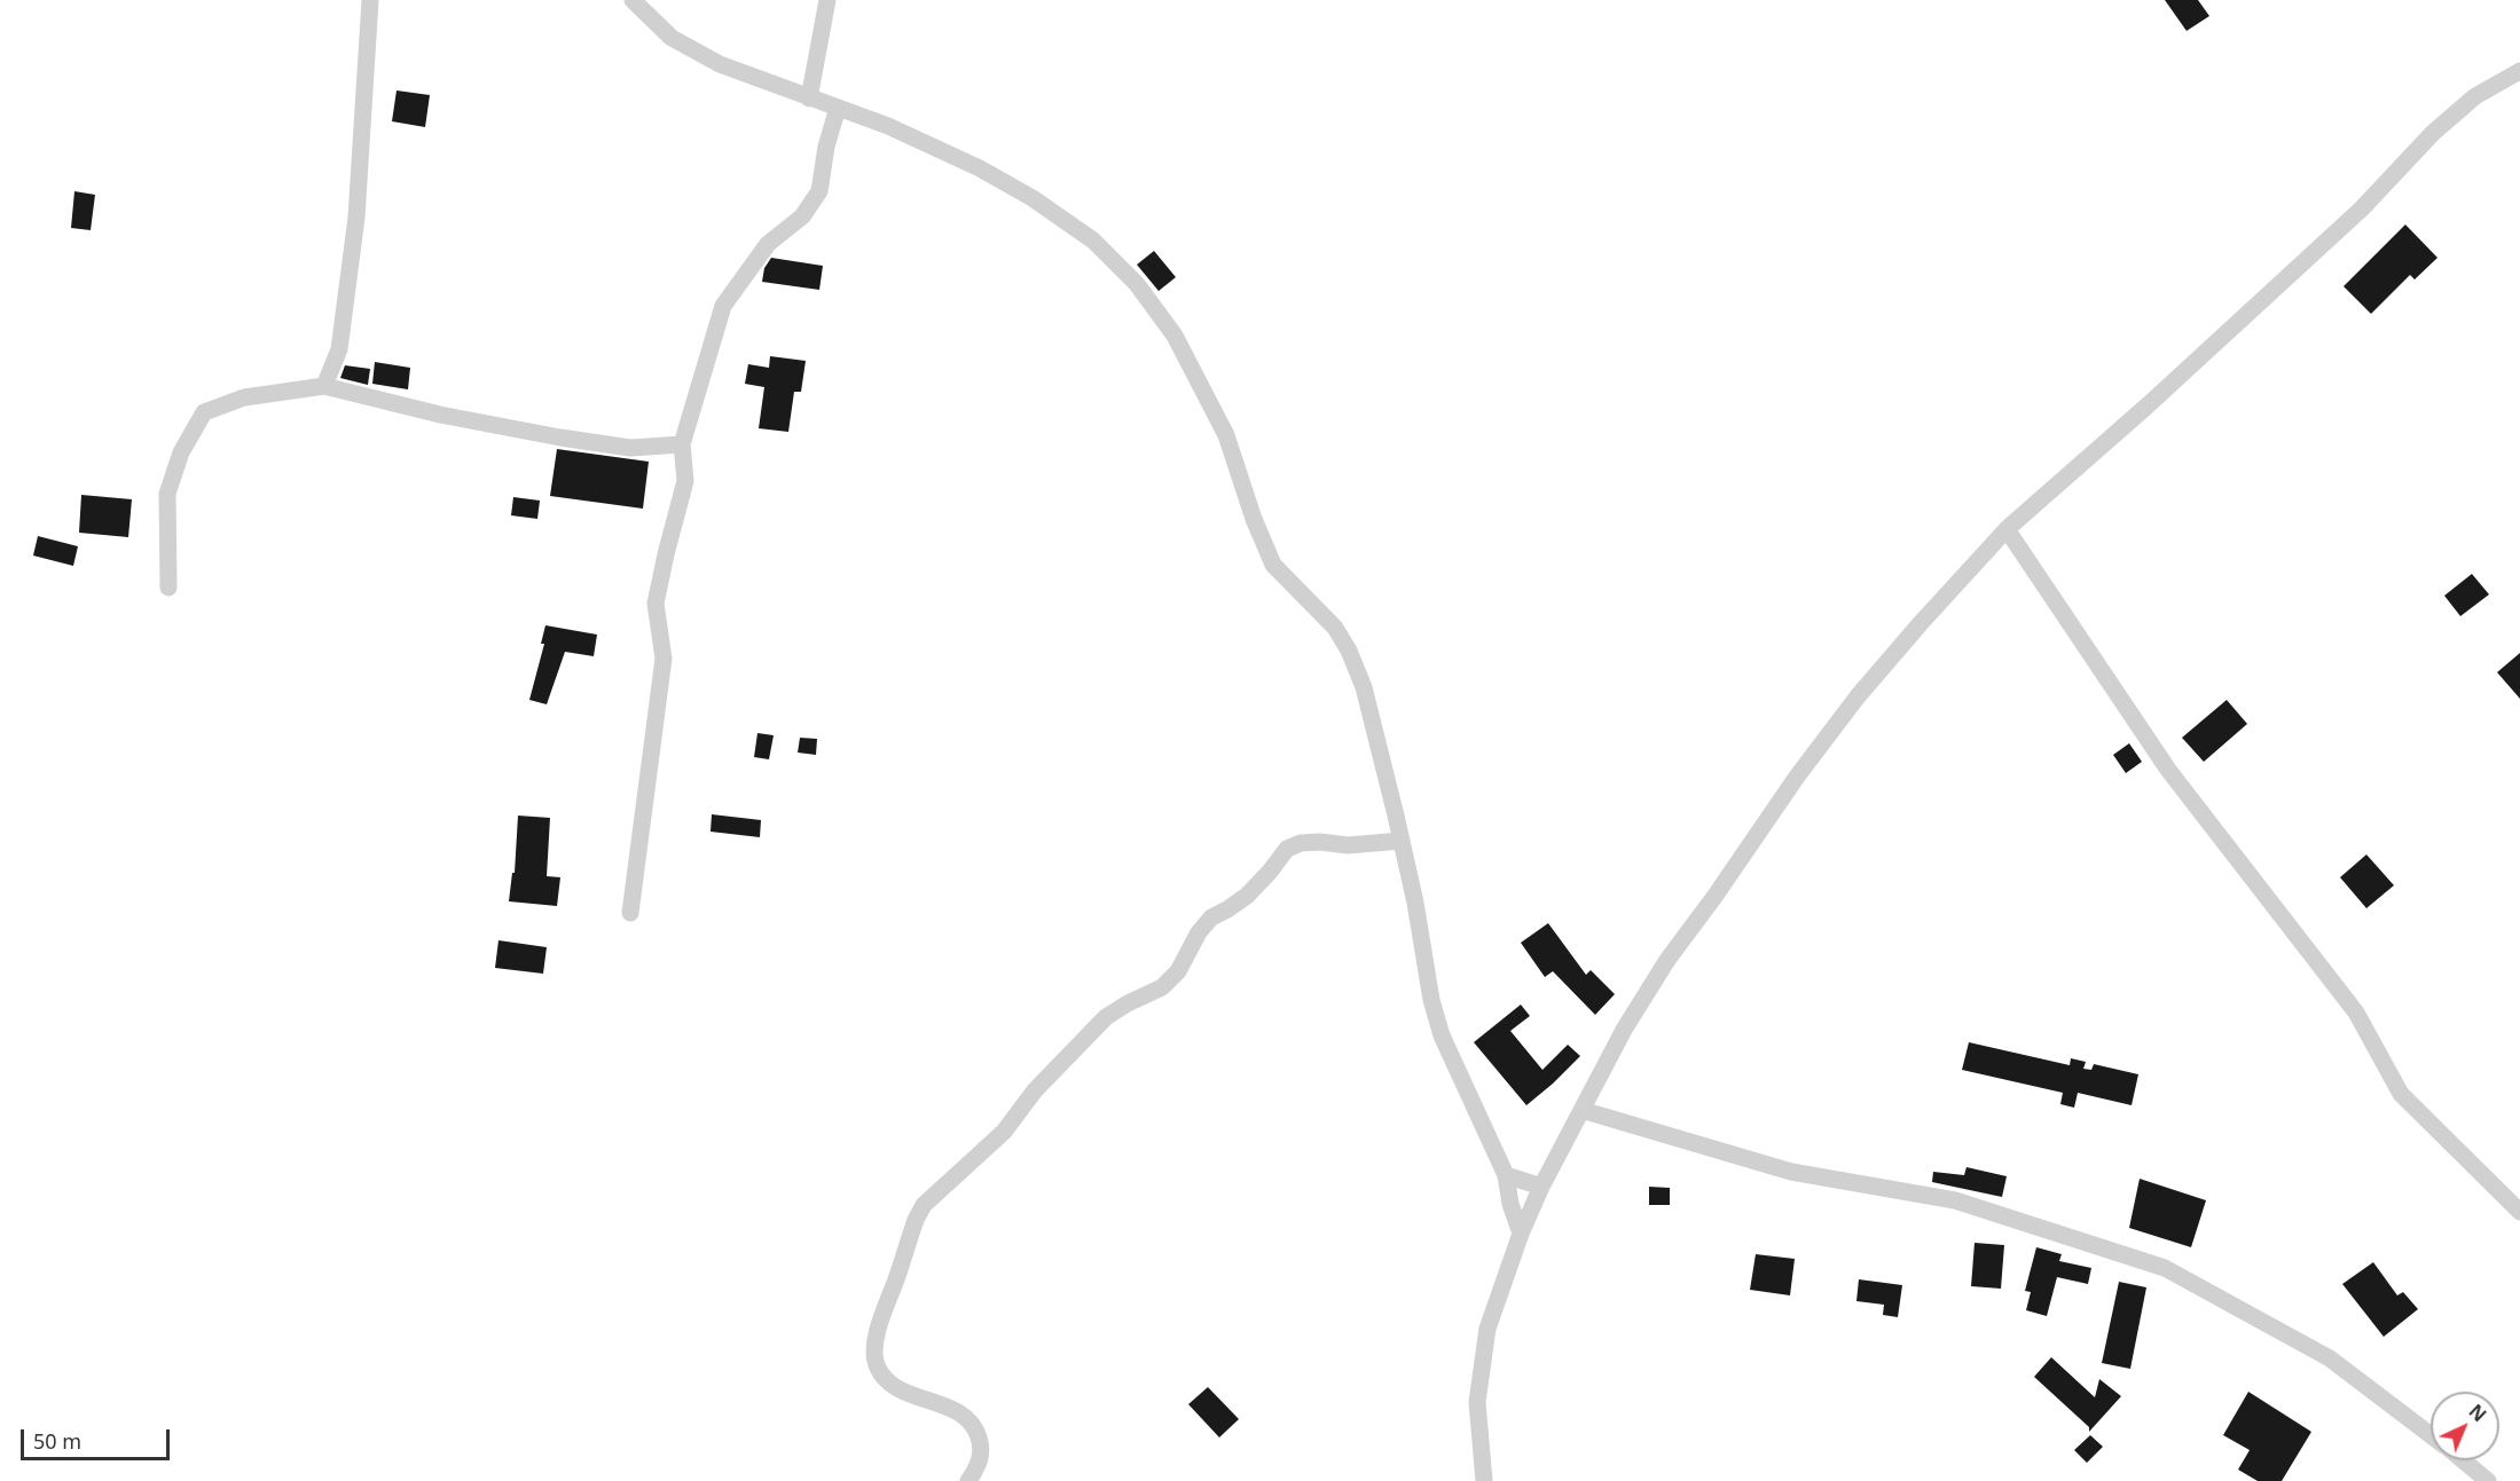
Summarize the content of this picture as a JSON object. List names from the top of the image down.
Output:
{
  "scale_bar": "50 m",
  "north": "top right"
}
